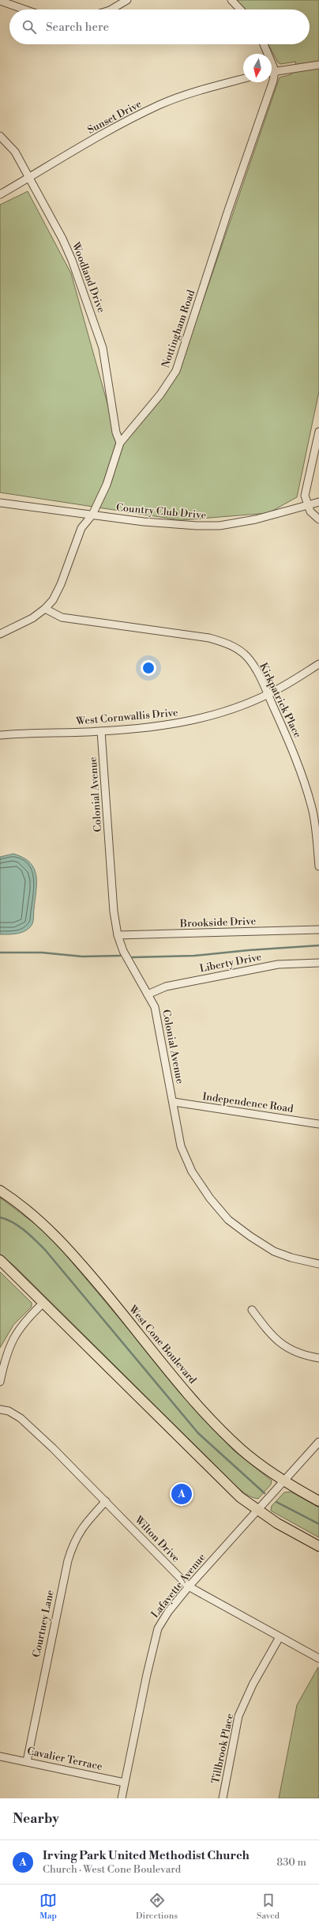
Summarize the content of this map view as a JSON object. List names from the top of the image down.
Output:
{
  "streets": {
    "main road": ["West Cone Boulevard"],
    "street": [
      "Sunset Drive",
      "Woodland Drive",
      "Nottingham Road",
      "Country Club Drive",
      "Kirkpatrick Place",
      "West Cornwallis Drive",
      "Colonial Avenue",
      "Brookside Drive",
      "Liberty Drive",
      "Independence Road",
      "Wilton Drive",
      "Lafayette Avenue",
      "Courtney Lane",
      "Tillbrook Place",
      "Cavalier Terrace"
    ]
  },
  "crossings": [
    ["Sunset Drive", "Woodland Drive"],
    ["Woodland Drive", "Nottingham Road"],
    ["Nottingham Road", "Country Club Drive"],
    ["Nottingham Road", "Kirkpatrick Place"],
    ["Kirkpatrick Place", "West Cornwallis Drive"],
    ["West Cornwallis Drive", "Colonial Avenue"],
    ["Colonial Avenue", "Brookside Drive"],
    ["Colonial Avenue", "Liberty Drive"],
    ["Colonial Avenue", "Independence Road"],
    ["West Cone Boulevard", "Lafayette Avenue"],
    ["Wilton Drive", "Lafayette Avenue"],
    ["Wilton Drive", "Courtney Lane"],
    ["Wilton Drive", "Tillbrook Place"],
    ["Lafayette Avenue", "Cavalier Terrace"],
    ["Courtney Lane", "Cavalier Terrace"]
  ],
  "north": "bottom",
  "page": {
    "search": "Search here",
    "pins": "A",
    "heading": "Nearby",
    "list": [
      {
        "mark": "A",
        "name": "Irving Park United Methodist Church",
        "note": "Church · West Cone Boulevard",
        "value": "830 m"
      }
    ],
    "nav": ["Map", "Directions", "Saved"]
  }
}
